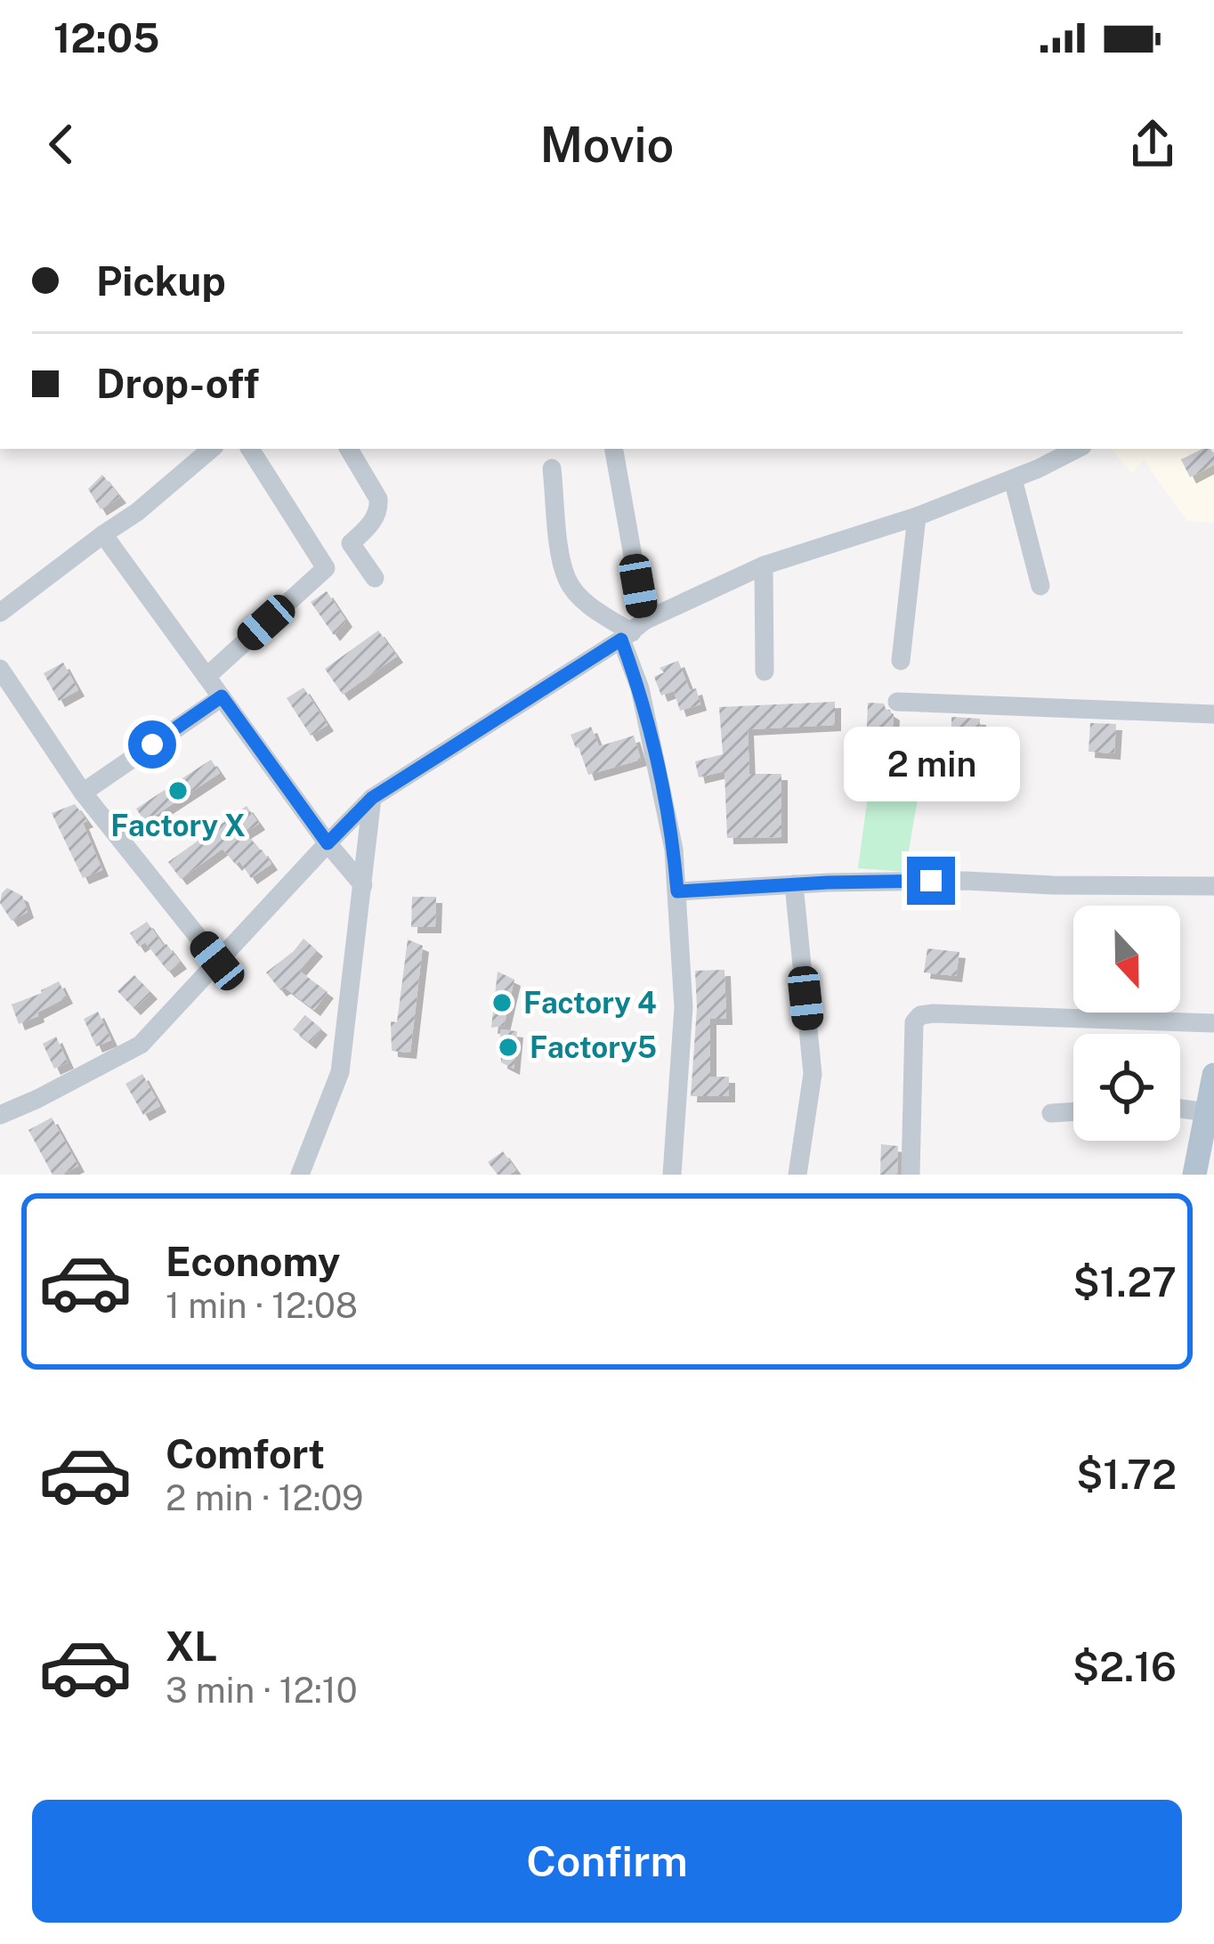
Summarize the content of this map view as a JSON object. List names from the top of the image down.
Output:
{
  "places": ["Factory X", "Factory 4", "Factory5"],
  "north": "bottom",
  "page": {
    "status": "12:05",
    "header": "Movio",
    "banner": ["Pickup", "Drop-off"],
    "bubble": "2 min",
    "list": [
      {
        "name": "Economy",
        "note": "1 min · 12:08",
        "value": "$1.27"
      },
      {
        "name": "Comfort",
        "note": "2 min · 12:09",
        "value": "$1.72"
      },
      {
        "name": "XL",
        "note": "3 min · 12:10",
        "value": "$2.16"
      }
    ],
    "buttons": "Confirm"
  }
}
